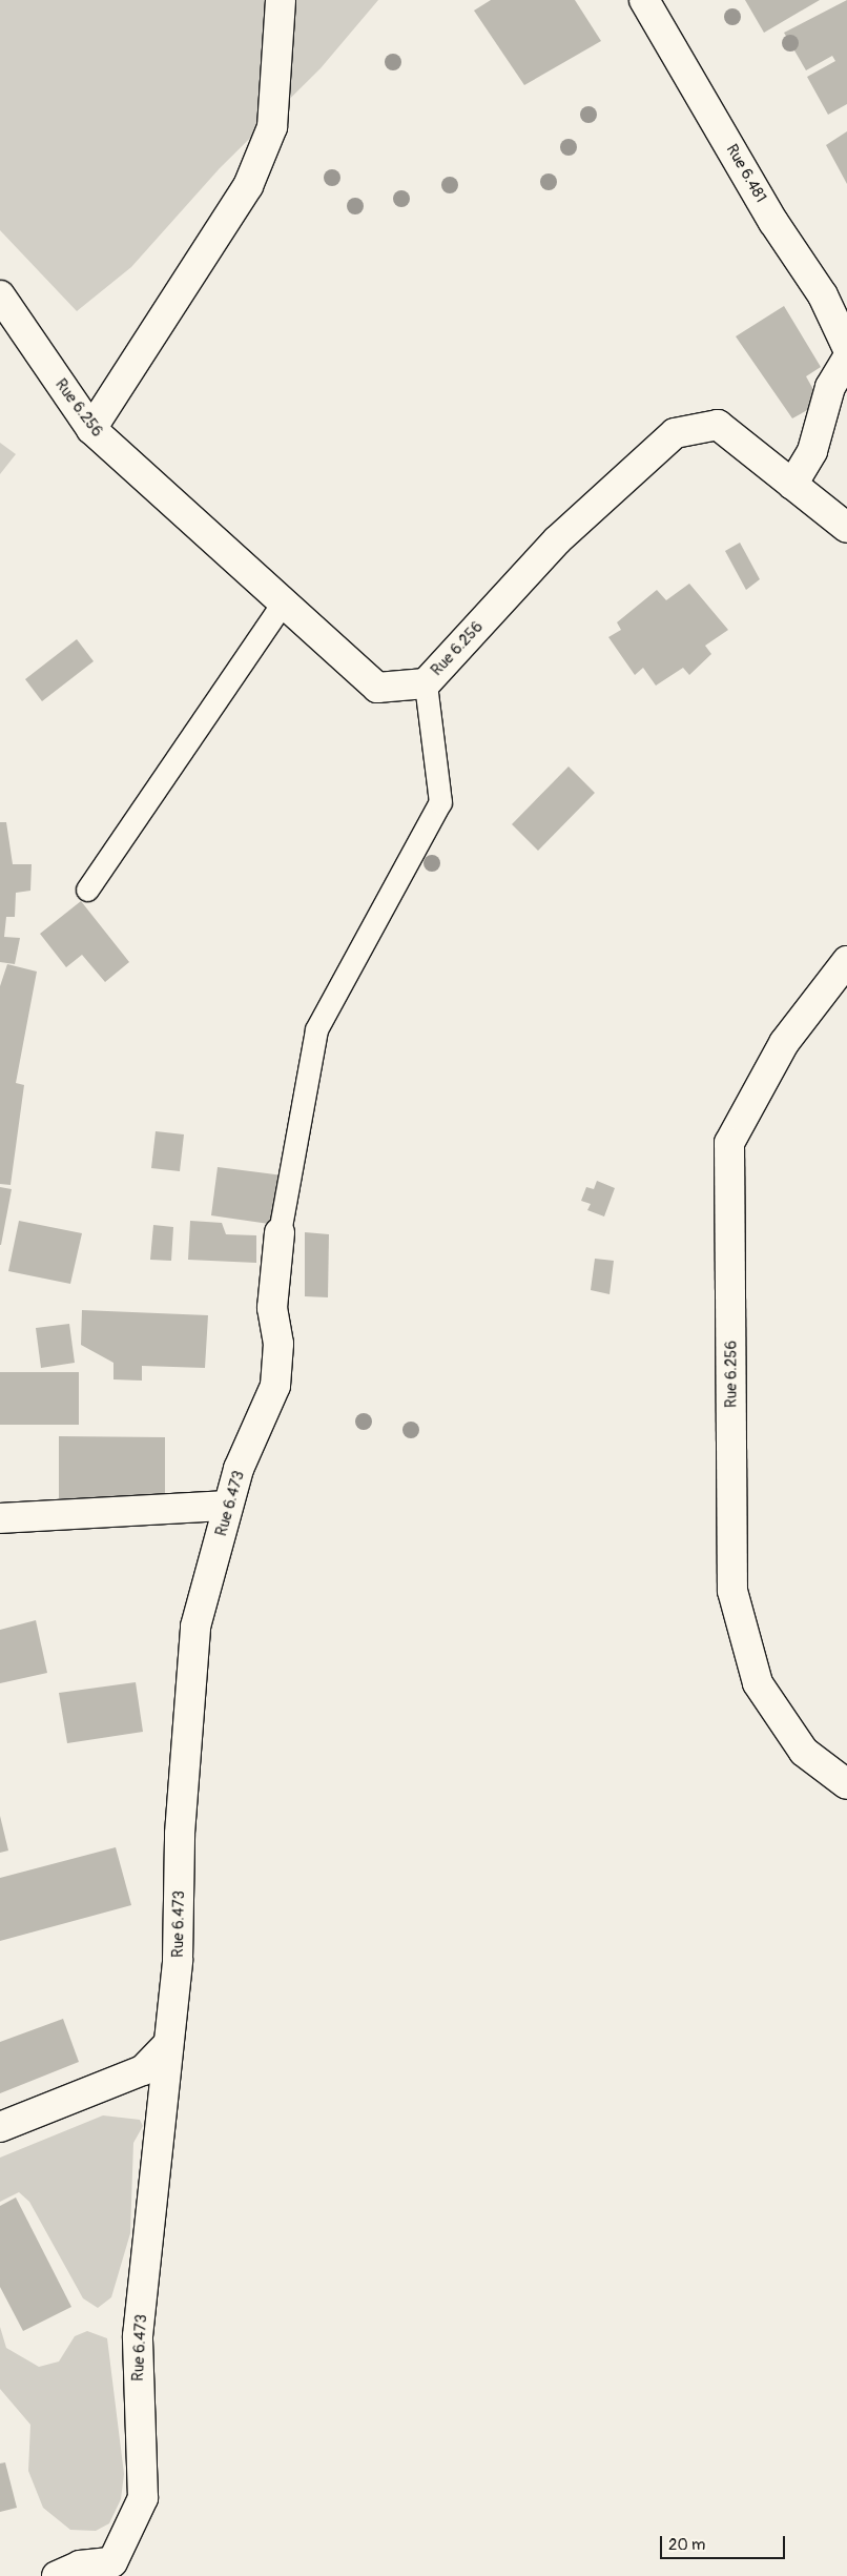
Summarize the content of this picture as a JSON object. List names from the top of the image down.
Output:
{
  "streets": {
    "street": ["Rue 6.481", "Rue 6.256", "Rue 6.473"]
  },
  "scale_bar": "20 m"
}
